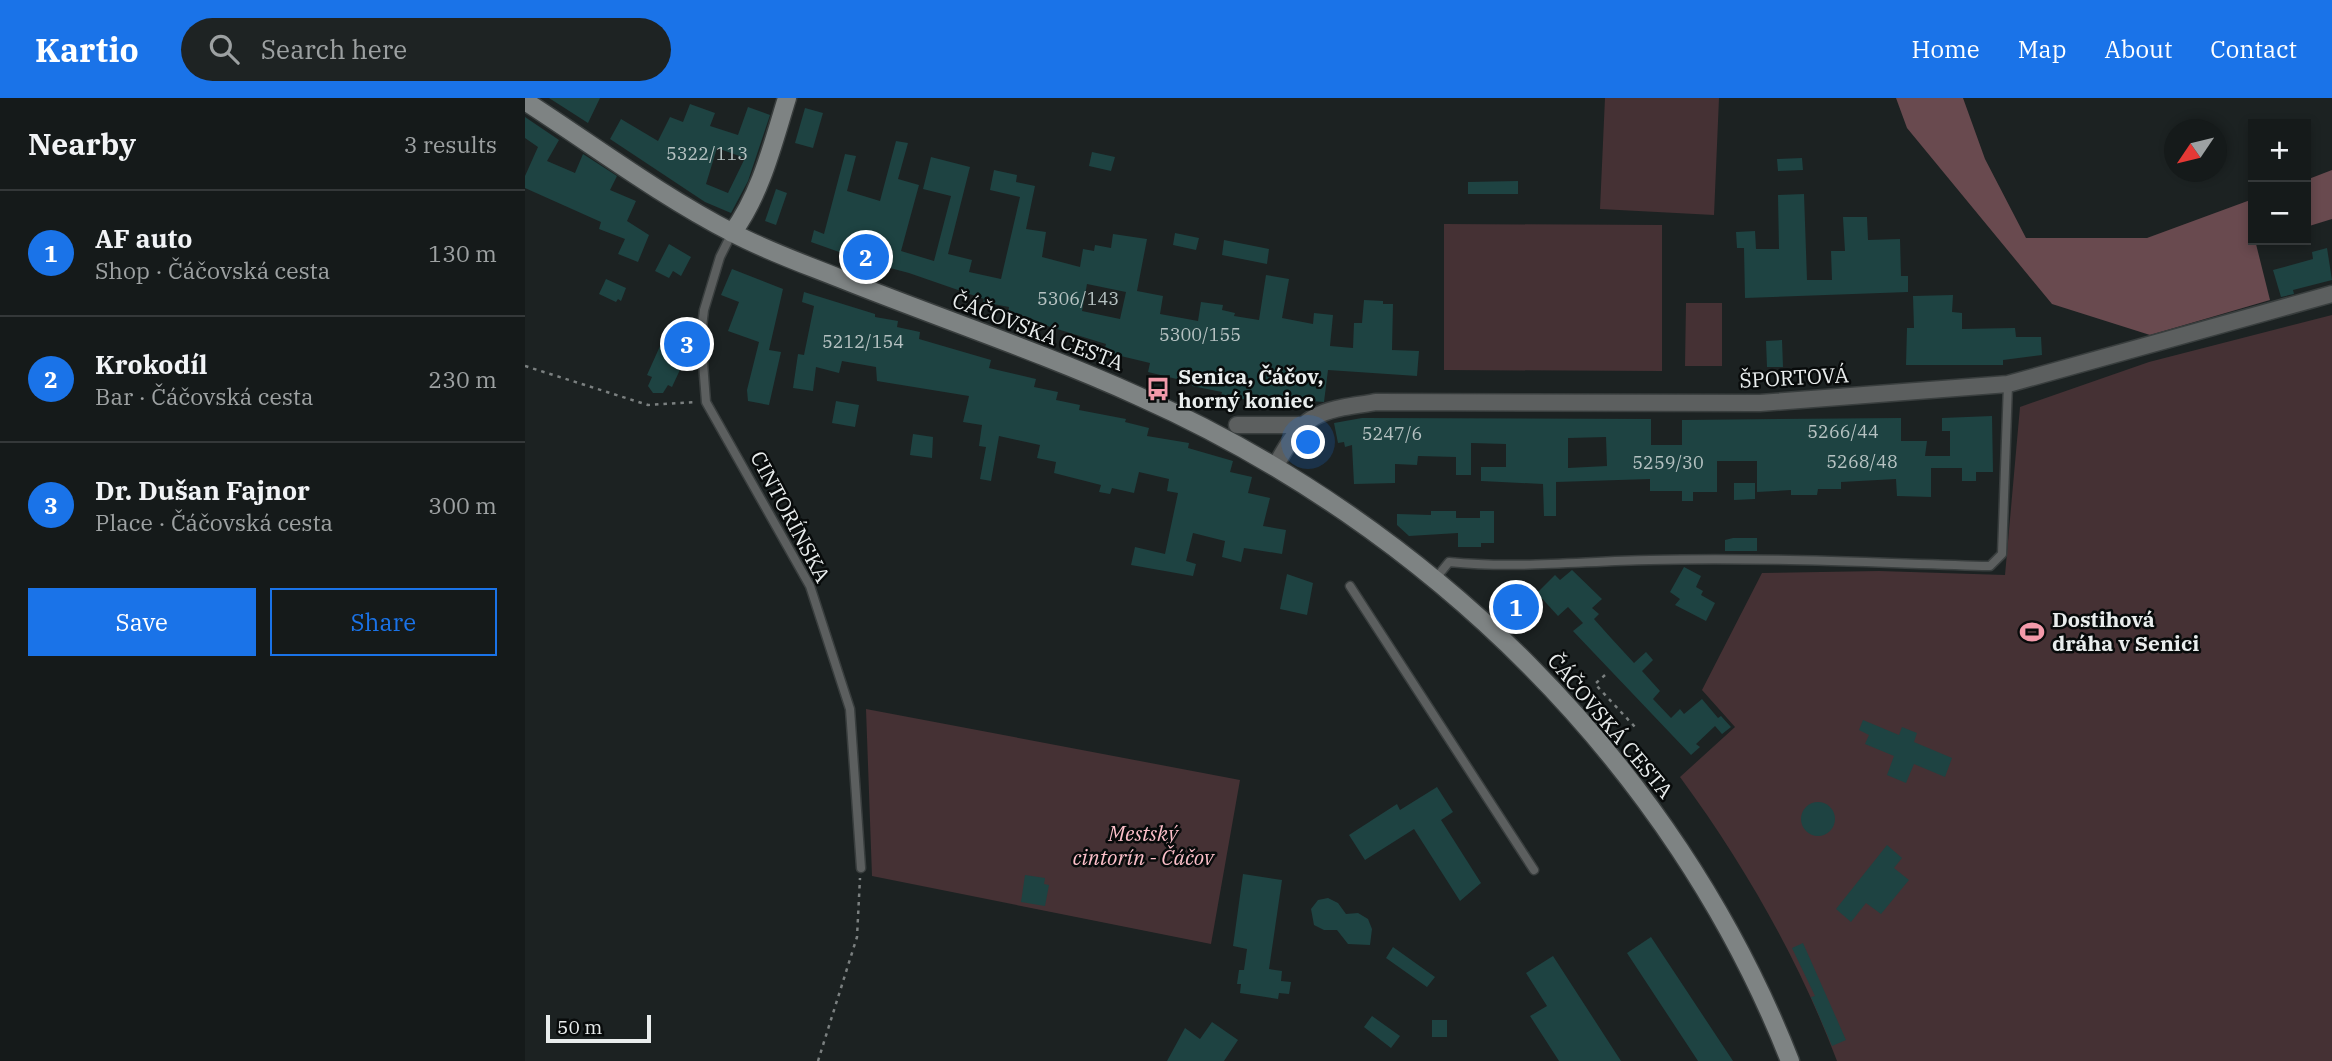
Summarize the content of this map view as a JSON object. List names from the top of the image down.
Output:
{
  "streets": {
    "main road": ["ČÁČOVSKÁ CESTA"],
    "street": ["ŠPORTOVÁ"],
    "lane": ["CINTORÍNSKA"]
  },
  "crossings": [
    ["ČÁČOVSKÁ CESTA", "CINTORÍNSKA"]
  ],
  "parks": ["Mestský cintorín - Čáčov"],
  "places": {
    "bus stop": ["Senica, Čáčov, horný koniec"],
    "sports": ["Dostihová dráha v Senici"]
  },
  "house_numbers": [
    "5322/113",
    "5306/143",
    "5300/155",
    "5212/154",
    "5266/44",
    "5247/6",
    "5268/48",
    "5259/30"
  ],
  "scale_bar": "50 m",
  "north": "bottom left",
  "page": {
    "header": "Kartio",
    "search": "Search here",
    "nav": [
      "Home",
      "Map",
      "About",
      "Contact"
    ],
    "heading": ["Nearby", "3 results"],
    "map_buttons": ["+", "−"],
    "list": [
      {
        "mark": "1",
        "name": "AF auto",
        "note": "Shop · Čáčovská cesta",
        "value": "130 m"
      },
      {
        "mark": "2",
        "name": "Krokodíl",
        "note": "Bar · Čáčovská cesta",
        "value": "230 m"
      },
      {
        "mark": "3",
        "name": "Dr. Dušan Fajnor",
        "note": "Place · Čáčovská cesta",
        "value": "300 m"
      }
    ],
    "pins": ["2", "3", "1"],
    "buttons": ["Save", "Share"],
    "scale": "50 m"
  }
}
